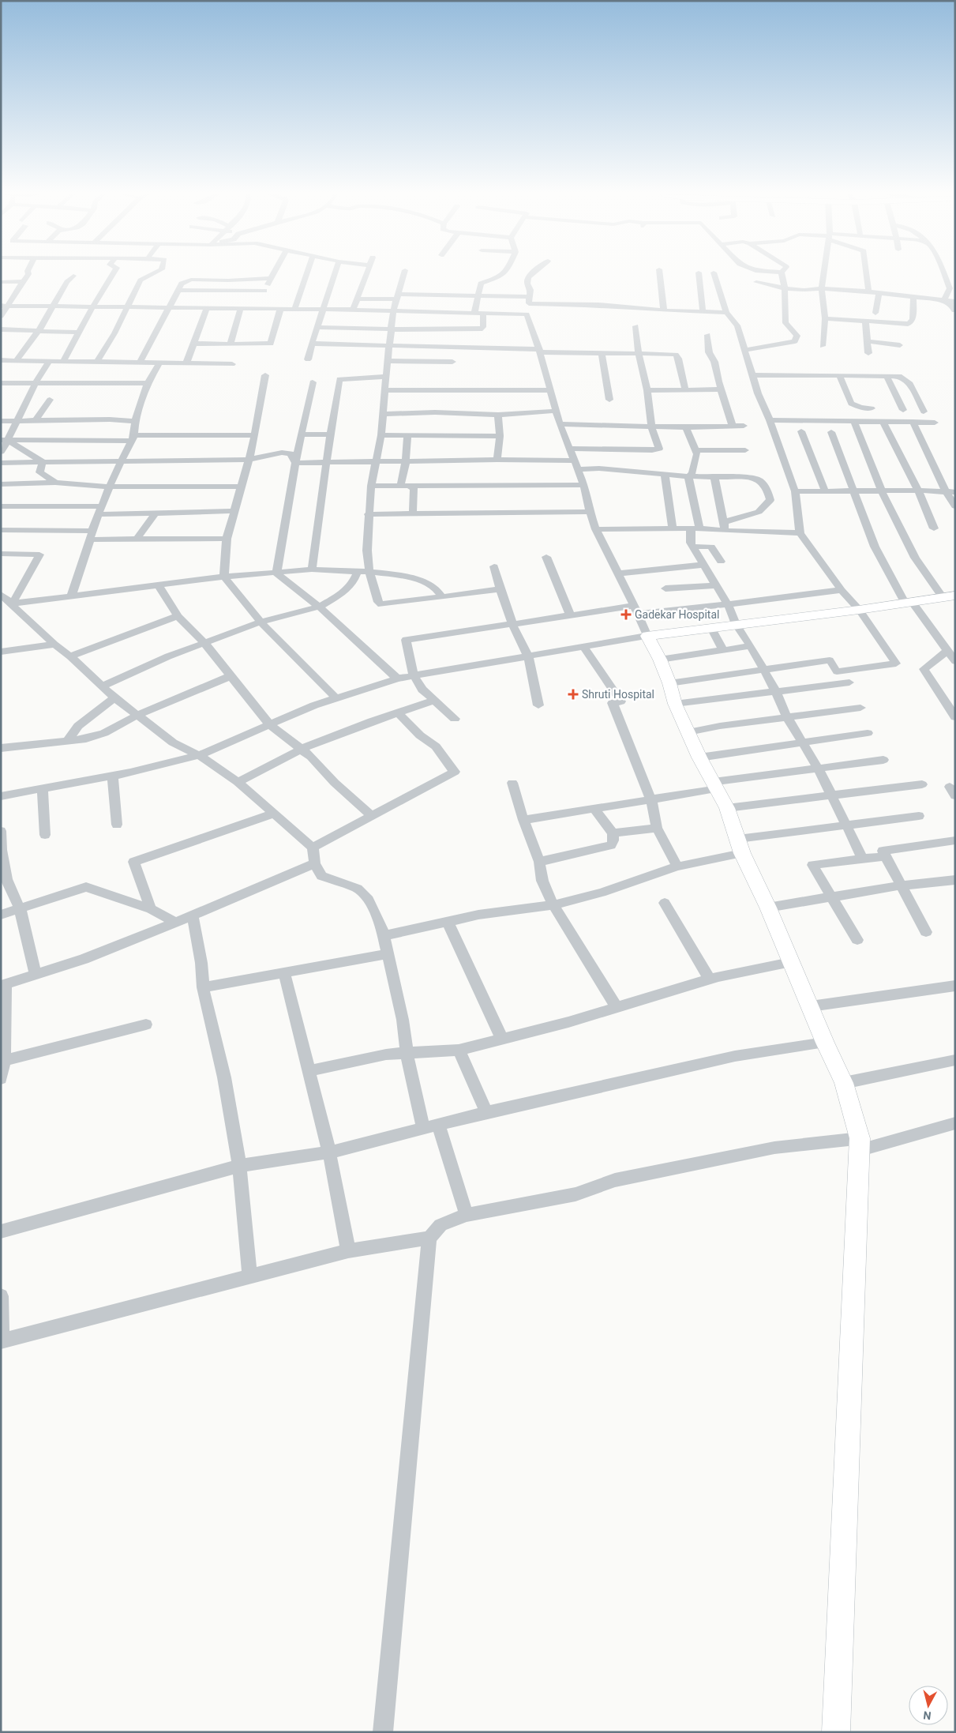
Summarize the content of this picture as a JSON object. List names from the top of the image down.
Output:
{
  "places": {
    "health": ["Gadekar Hospital", "Shruti Hospital"]
  },
  "north": "bottom"
}
